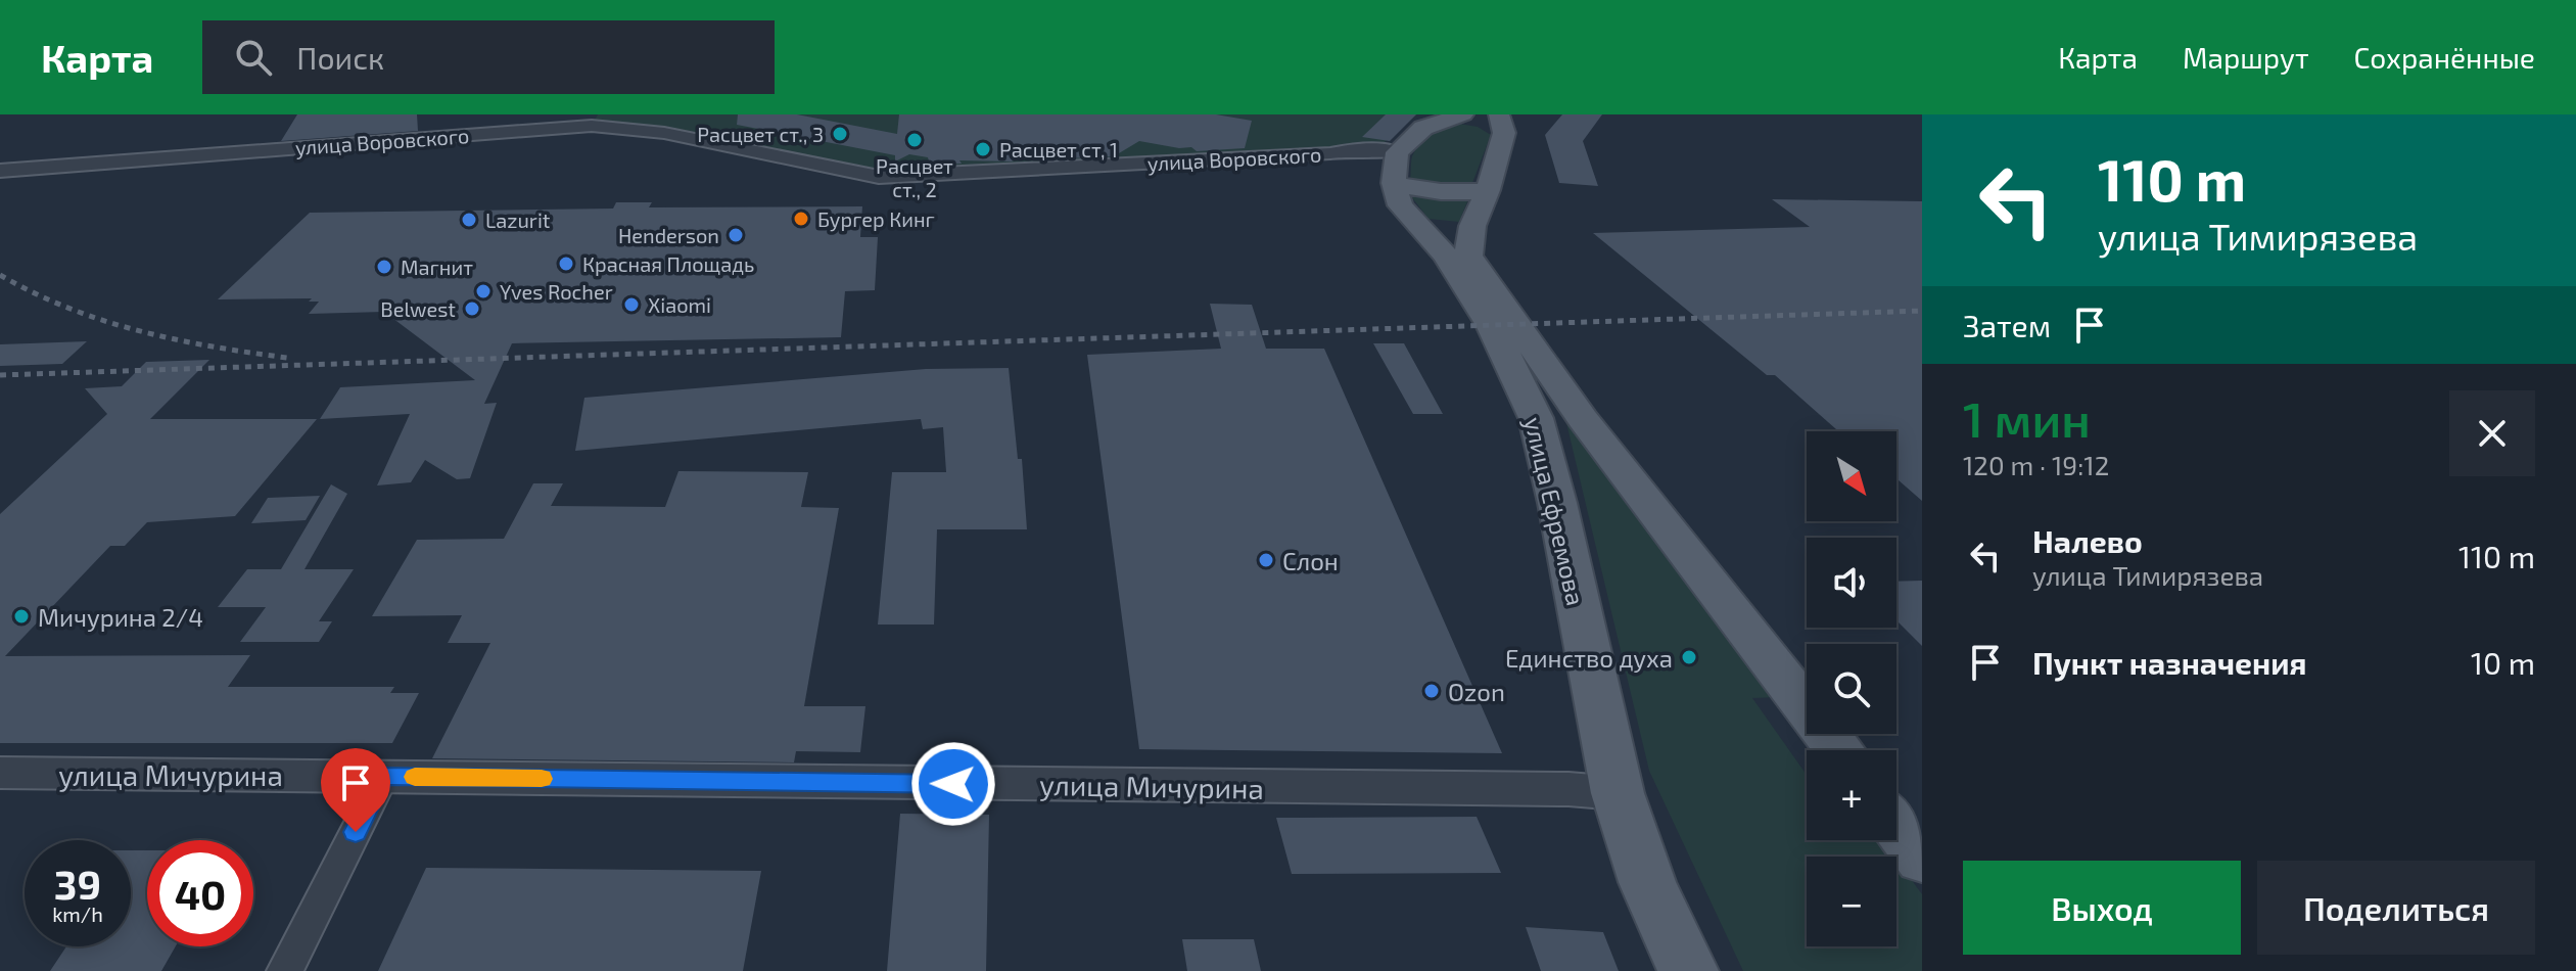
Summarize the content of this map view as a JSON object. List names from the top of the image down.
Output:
{
  "streets": {
    "main road": ["улица Ефремова"],
    "street": ["улица Воровского", "улица Мичурина"]
  },
  "crossings": [
    ["улица Воровского", "улица Ефремова"],
    ["улица Ефремова", "улица Мичурина"]
  ],
  "places": [
    "Расцвет ст., 3",
    "Расцвет ст., 2",
    "Расцвет ст, 1",
    "Бургер Кинг",
    "Lazurit",
    "Henderson",
    "Красная Площадь",
    "Магнит",
    "Yves Rocher",
    "Xiaomi",
    "Belwest",
    "Слон",
    "Мичурина 2/4",
    "Единство духа",
    "Ozon"
  ],
  "north": "bottom right",
  "page": {
    "header": "Карта",
    "search": "Поиск",
    "nav": ["Карта", "Маршрут", "Сохранённые"],
    "turn": ["110 m", "улица Тимирязева"],
    "then": "Затем",
    "heading": ["1 мин", "120 m · 19:12"],
    "map_buttons": ["+", "−"],
    "list": [
      {
        "name": "Налево",
        "note": "улица Тимирязева",
        "value": "110 m"
      },
      {
        "name": "Пункт назначения",
        "value": "10 m"
      }
    ],
    "speed": "39 km/h",
    "limit": "40",
    "buttons": ["Выход", "Поделиться"]
  }
}
